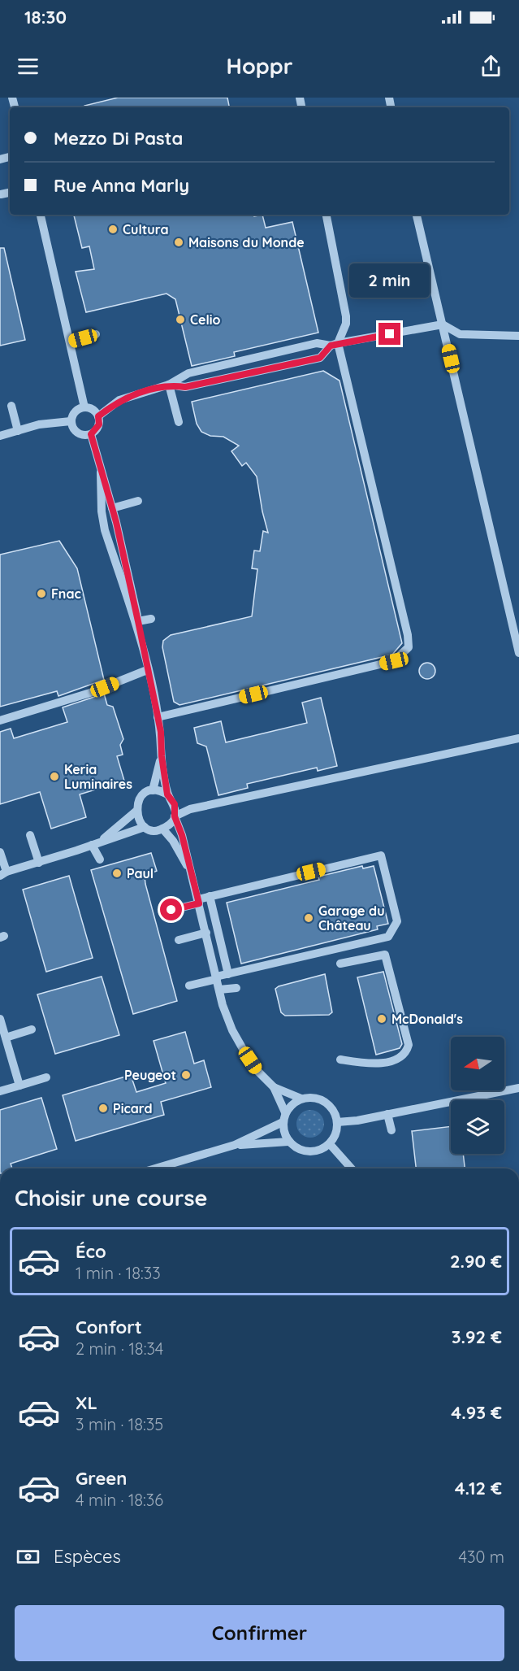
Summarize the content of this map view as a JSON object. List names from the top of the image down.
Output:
{
  "places": [
    "Cultura",
    "Maisons du Monde",
    "Celio",
    "Fnac",
    "Keria Luminaires",
    "Paul",
    "Garage du Château",
    "McDonald's",
    "Peugeot",
    "Picard"
  ],
  "north": "left",
  "page": {
    "status": "18:30",
    "header": "Hoppr",
    "banner": ["Mezzo Di Pasta", "Rue Anna Marly"],
    "bubble": "2 min",
    "heading": "Choisir une course",
    "list": [
      {
        "name": "Éco",
        "note": "1 min · 18:33",
        "value": "2.90 €"
      },
      {
        "name": "Confort",
        "note": "2 min · 18:34",
        "value": "3.92 €"
      },
      {
        "name": "XL",
        "note": "3 min · 18:35",
        "value": "4.93 €"
      },
      {
        "name": "Green",
        "note": "4 min · 18:36",
        "value": "4.12 €"
      }
    ],
    "pay": ["Espèces", "430 m"],
    "buttons": "Confirmer"
  }
}
